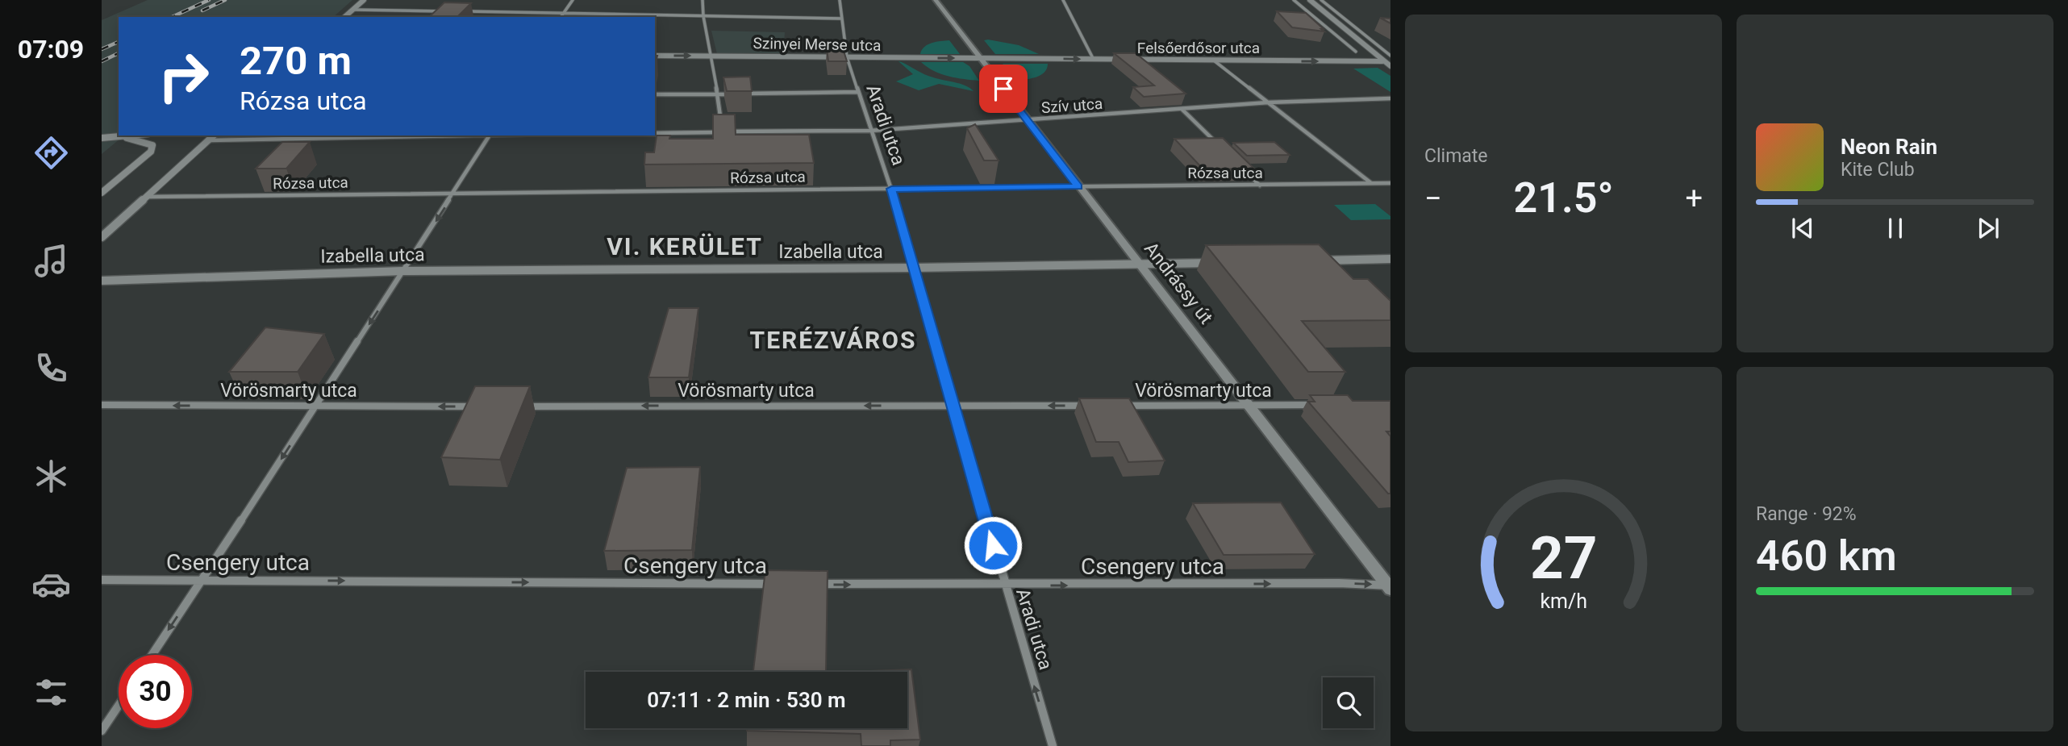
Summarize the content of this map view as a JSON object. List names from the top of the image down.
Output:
{
  "streets": {
    "main road": ["Andrássy út"],
    "street": [
      "Szinyei Merse utca",
      "Felsőerdősor utca",
      "Szív utca",
      "Aradi utca",
      "Rózsa utca",
      "Izabella utca",
      "Vörösmarty utca",
      "Csengery utca"
    ]
  },
  "crossings": [
    ["Szinyei Merse utca", "Felsőerdősor utca"],
    ["Szinyei Merse utca", "Aradi utca"],
    ["Szinyei Merse utca", "Andrássy út"],
    ["Felsőerdősor utca", "Andrássy út"],
    ["Szív utca", "Aradi utca"],
    ["Szív utca", "Andrássy út"],
    ["Aradi utca", "Rózsa utca"],
    ["Aradi utca", "Izabella utca"],
    ["Aradi utca", "Vörösmarty utca"],
    ["Aradi utca", "Csengery utca"],
    ["Rózsa utca", "Andrássy út"],
    ["Izabella utca", "Andrássy út"],
    ["Andrássy út", "Vörösmarty utca"],
    ["Andrássy út", "Csengery utca"]
  ],
  "one_way": ["Felsőerdősor utca", "Vörösmarty utca", "Csengery utca"],
  "districts": ["VI. KERÜLET", "TERÉZVÁROS"],
  "page": {
    "tabs": "07:09",
    "tile": [
      "Climate",
      ["Range · 92%", "460 km"]
    ],
    "turn": ["270 m", "Rózsa utca"],
    "song": ["Neon Rain", "Kite Club"],
    "heat": ["−", "21.5°", "+"],
    "limit": "30",
    "trip": "07:11 · 2 min · 530 m",
    "gauge": ["27", "km/h"]
  }
}
